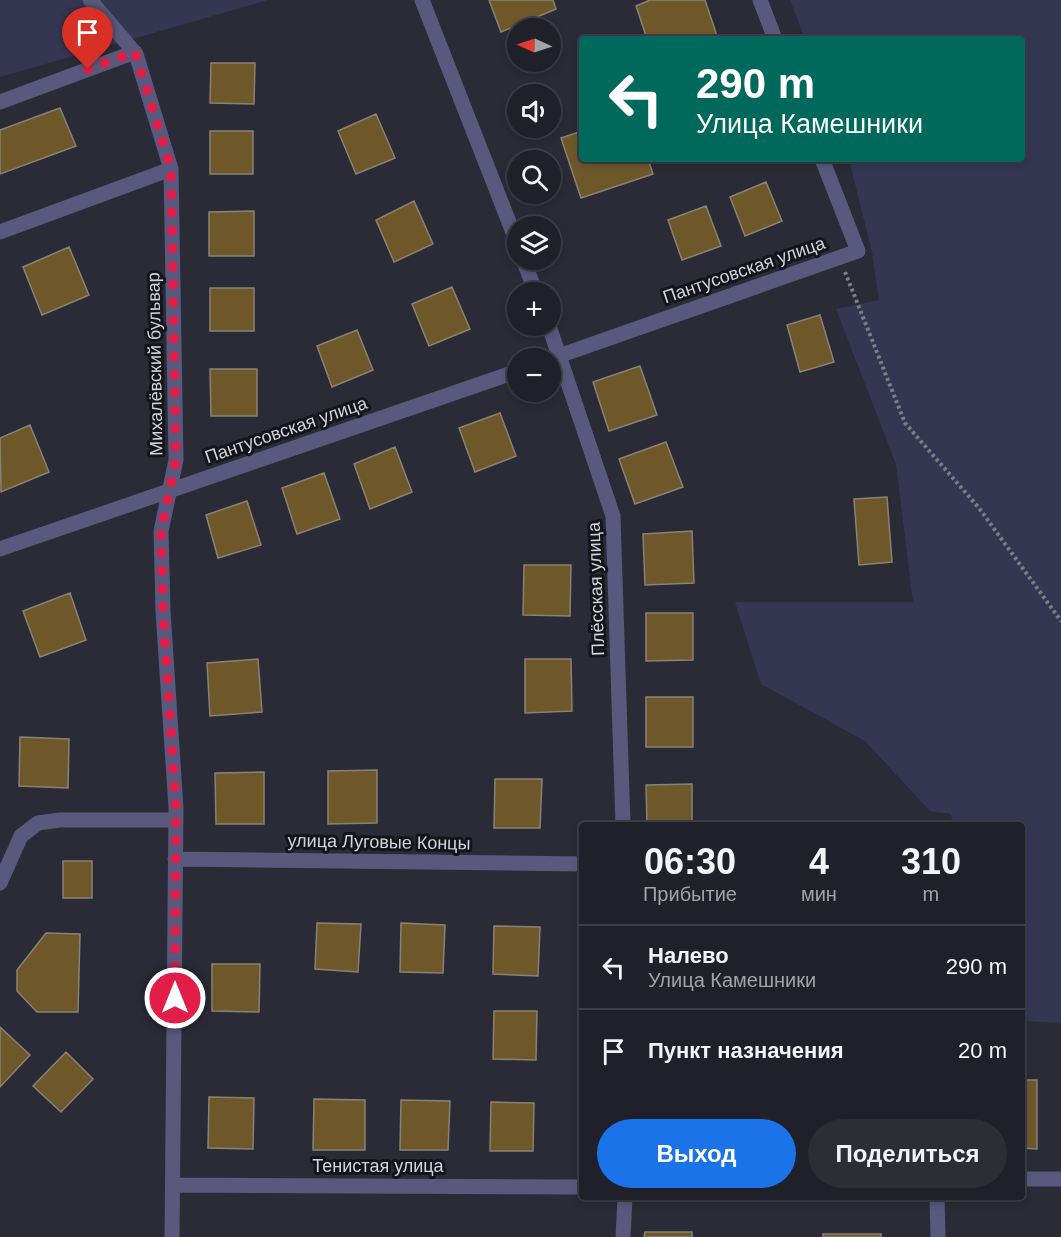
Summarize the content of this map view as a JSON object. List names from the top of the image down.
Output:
{
  "streets": {
    "street": [
      "Пантусовская улица",
      "Михалёвский бульвар",
      "Плёсская улица",
      "улица Луговые Концы",
      "Тенистая улица"
    ]
  },
  "crossings": [
    ["Пантусовская улица", "Михалёвский бульвар"],
    ["Михалёвский бульвар", "улица Луговые Концы"],
    ["Михалёвский бульвар", "Тенистая улица"]
  ],
  "north": "left",
  "page": {
    "map_buttons": ["+", "−"],
    "turn": ["290 m", "Улица Камешники"],
    "eta": [
      "06:30",
      "Прибытие",
      "4",
      "мин",
      "310",
      "m"
    ],
    "list": [
      {
        "name": "Налево",
        "note": "Улица Камешники",
        "value": "290 m"
      },
      {
        "name": "Пункт назначения",
        "value": "20 m"
      }
    ],
    "buttons": ["Выход", "Поделиться"]
  }
}
